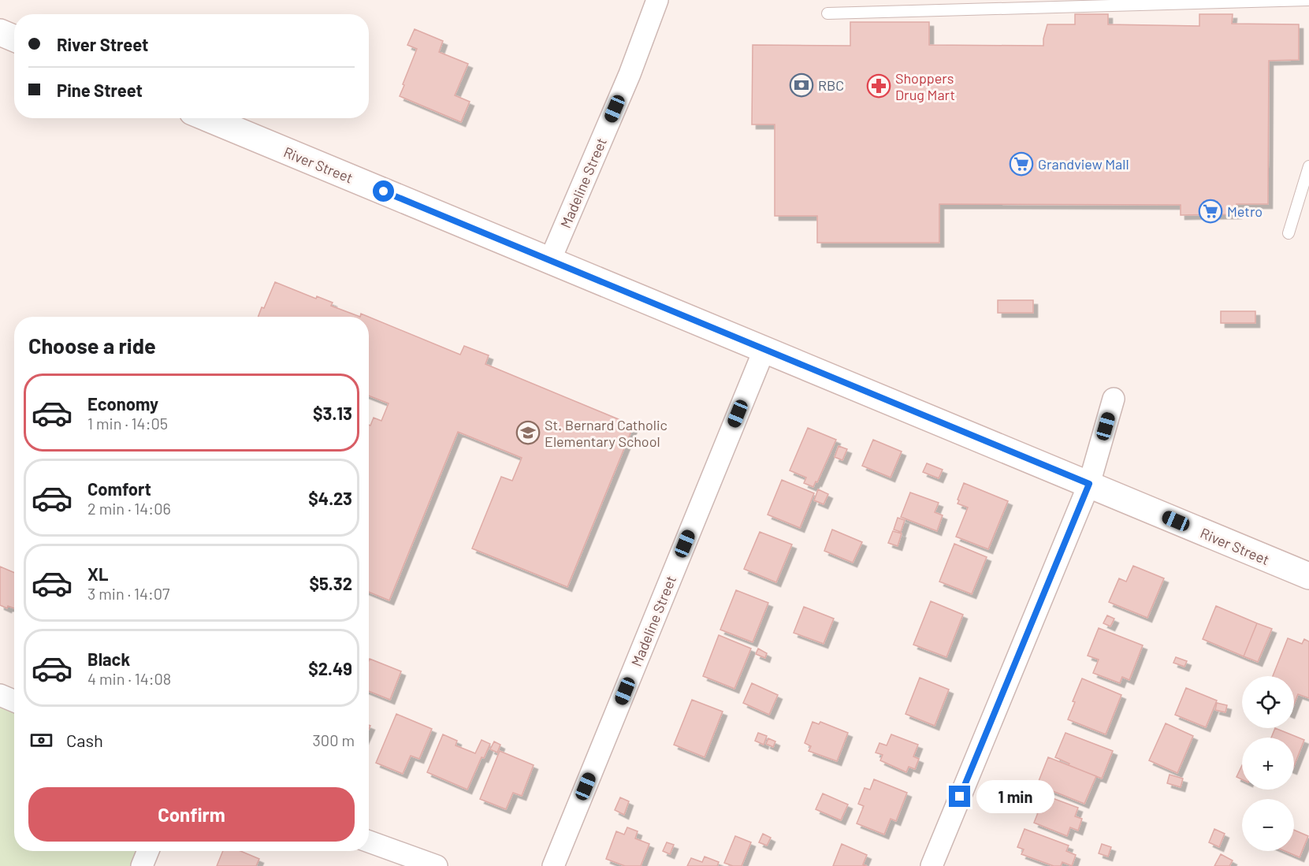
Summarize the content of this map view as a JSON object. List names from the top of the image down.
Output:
{
  "streets": {
    "main road": ["River Street"],
    "street": ["Madeline Street"]
  },
  "crossings": [
    ["River Street", "Madeline Street"]
  ],
  "places": {
    "bank": ["RBC"],
    "pharmacy": ["Shoppers Drug Mart"],
    "supermarket": ["Grandview Mall", "Metro"],
    "school or university": ["St. Bernard Catholic Elementary School"]
  },
  "page": {
    "banner": ["River Street", "Pine Street"],
    "heading": "Choose a ride",
    "list": [
      {
        "name": "Economy",
        "note": "1 min · 14:05",
        "value": "$3.13"
      },
      {
        "name": "Comfort",
        "note": "2 min · 14:06",
        "value": "$4.23"
      },
      {
        "name": "XL",
        "note": "3 min · 14:07",
        "value": "$5.32"
      },
      {
        "name": "Black",
        "note": "4 min · 14:08",
        "value": "$2.49"
      }
    ],
    "map_buttons": ["+", "−"],
    "pay": ["Cash", "300 m"],
    "buttons": "Confirm",
    "bubble": "1 min"
  }
}
